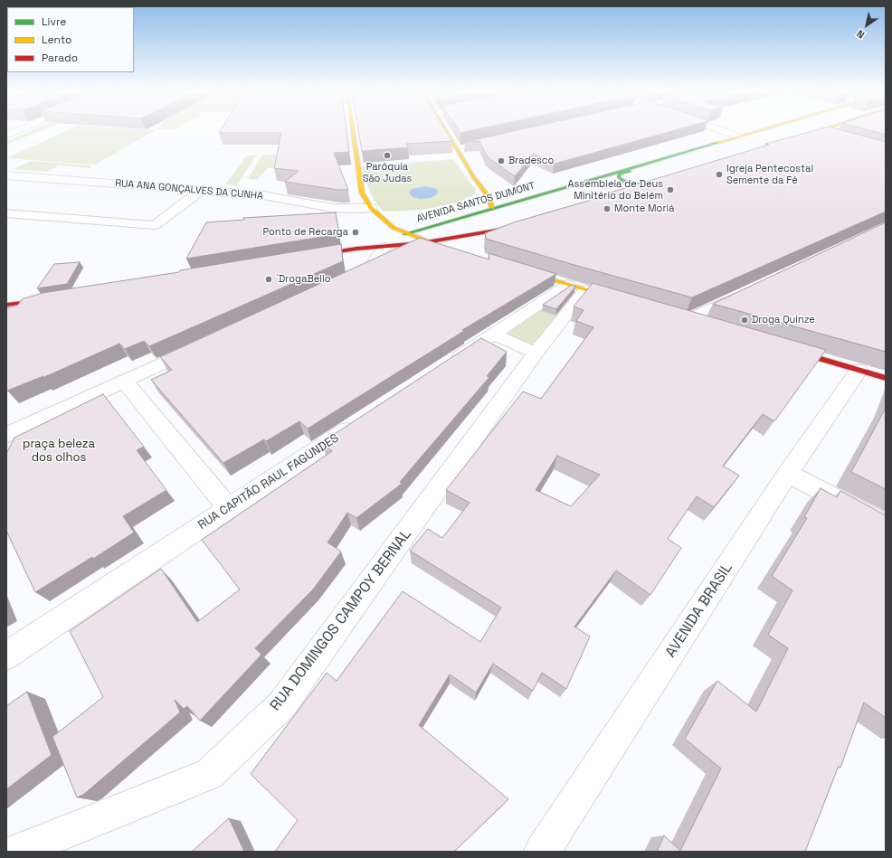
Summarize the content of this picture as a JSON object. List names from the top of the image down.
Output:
{
  "streets": {
    "main road": ["AVENIDA SANTOS DUMONT"],
    "street": [
      "RUA ANA GONÇALVES DA CUNHA",
      "RUA CAPITÃO RAUL FAGUNDES",
      "AVENIDA BRASIL",
      "RUA DOMINGOS CAMPOY BERNAL"
    ]
  },
  "parks": ["praça beleza dos olhos"],
  "places": [
    "Paróquia São Judas",
    "Bradesco",
    "Igreja Pentecostal Semente da Fé",
    "Assembleia de Deus Minitério do Belém",
    "Monte Moriá",
    "Ponto de Recarga",
    "´DrogaBello",
    "Droga Quinze"
  ],
  "legend": ["Livre", "Lento", "Parado"],
  "north": "bottom left"
}
